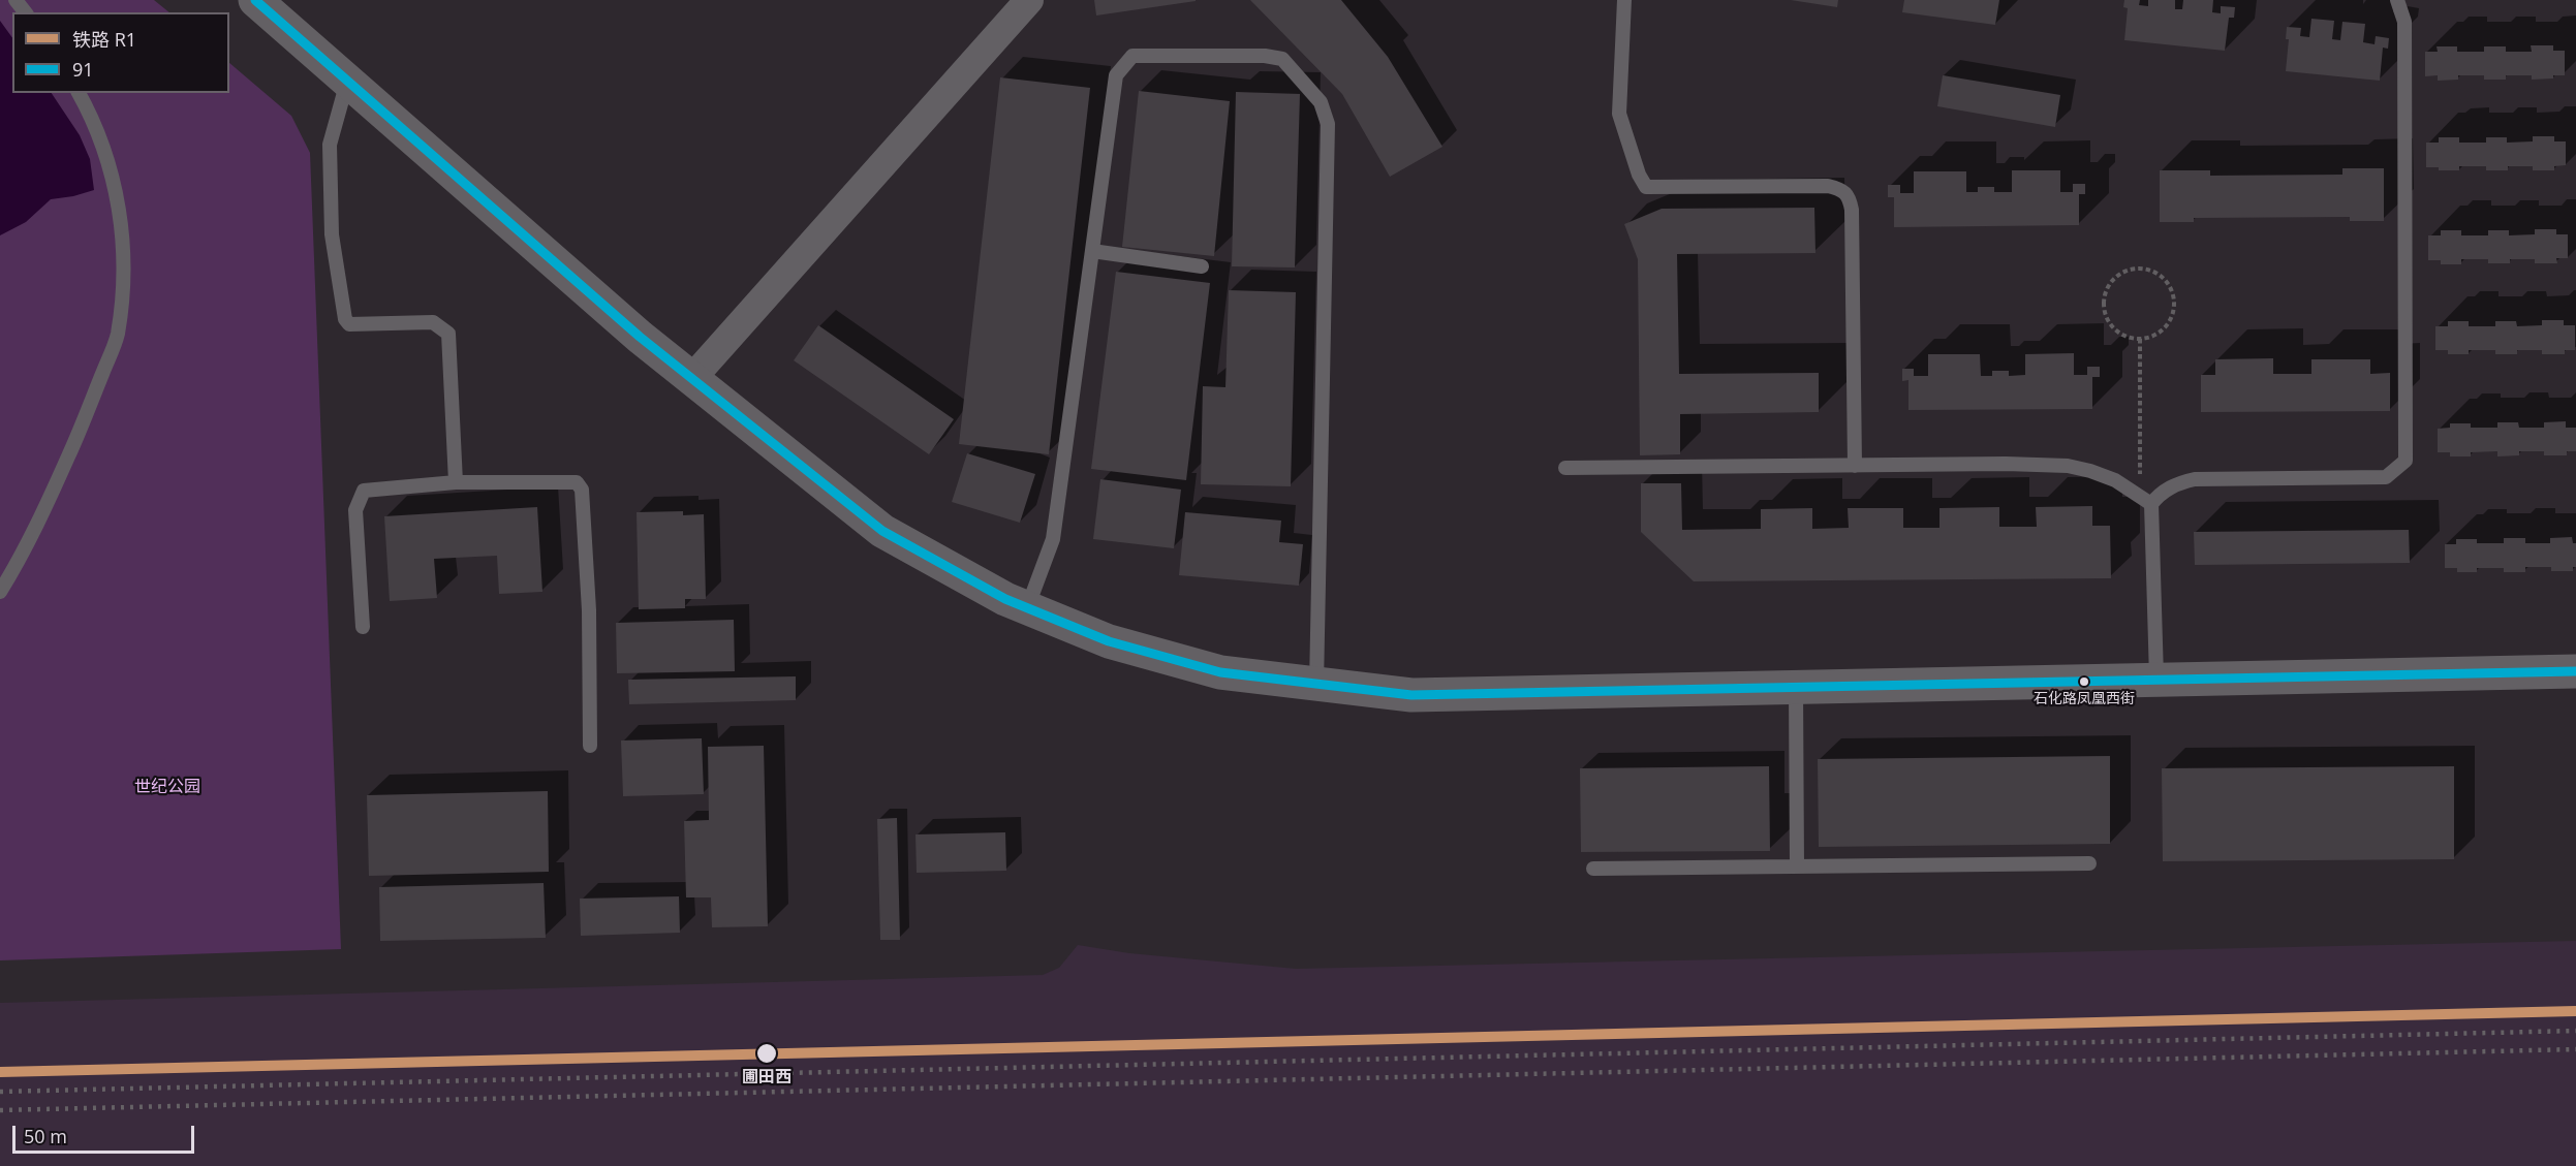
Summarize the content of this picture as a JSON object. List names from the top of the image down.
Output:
{
  "parks": ["世纪公园"],
  "places": ["石化路凤凰西街", "圃田西"],
  "lines": ["transit line 91", "rail line R1"],
  "legend": ["铁路 R1", "91"],
  "scale_bar": "50 m"
}
